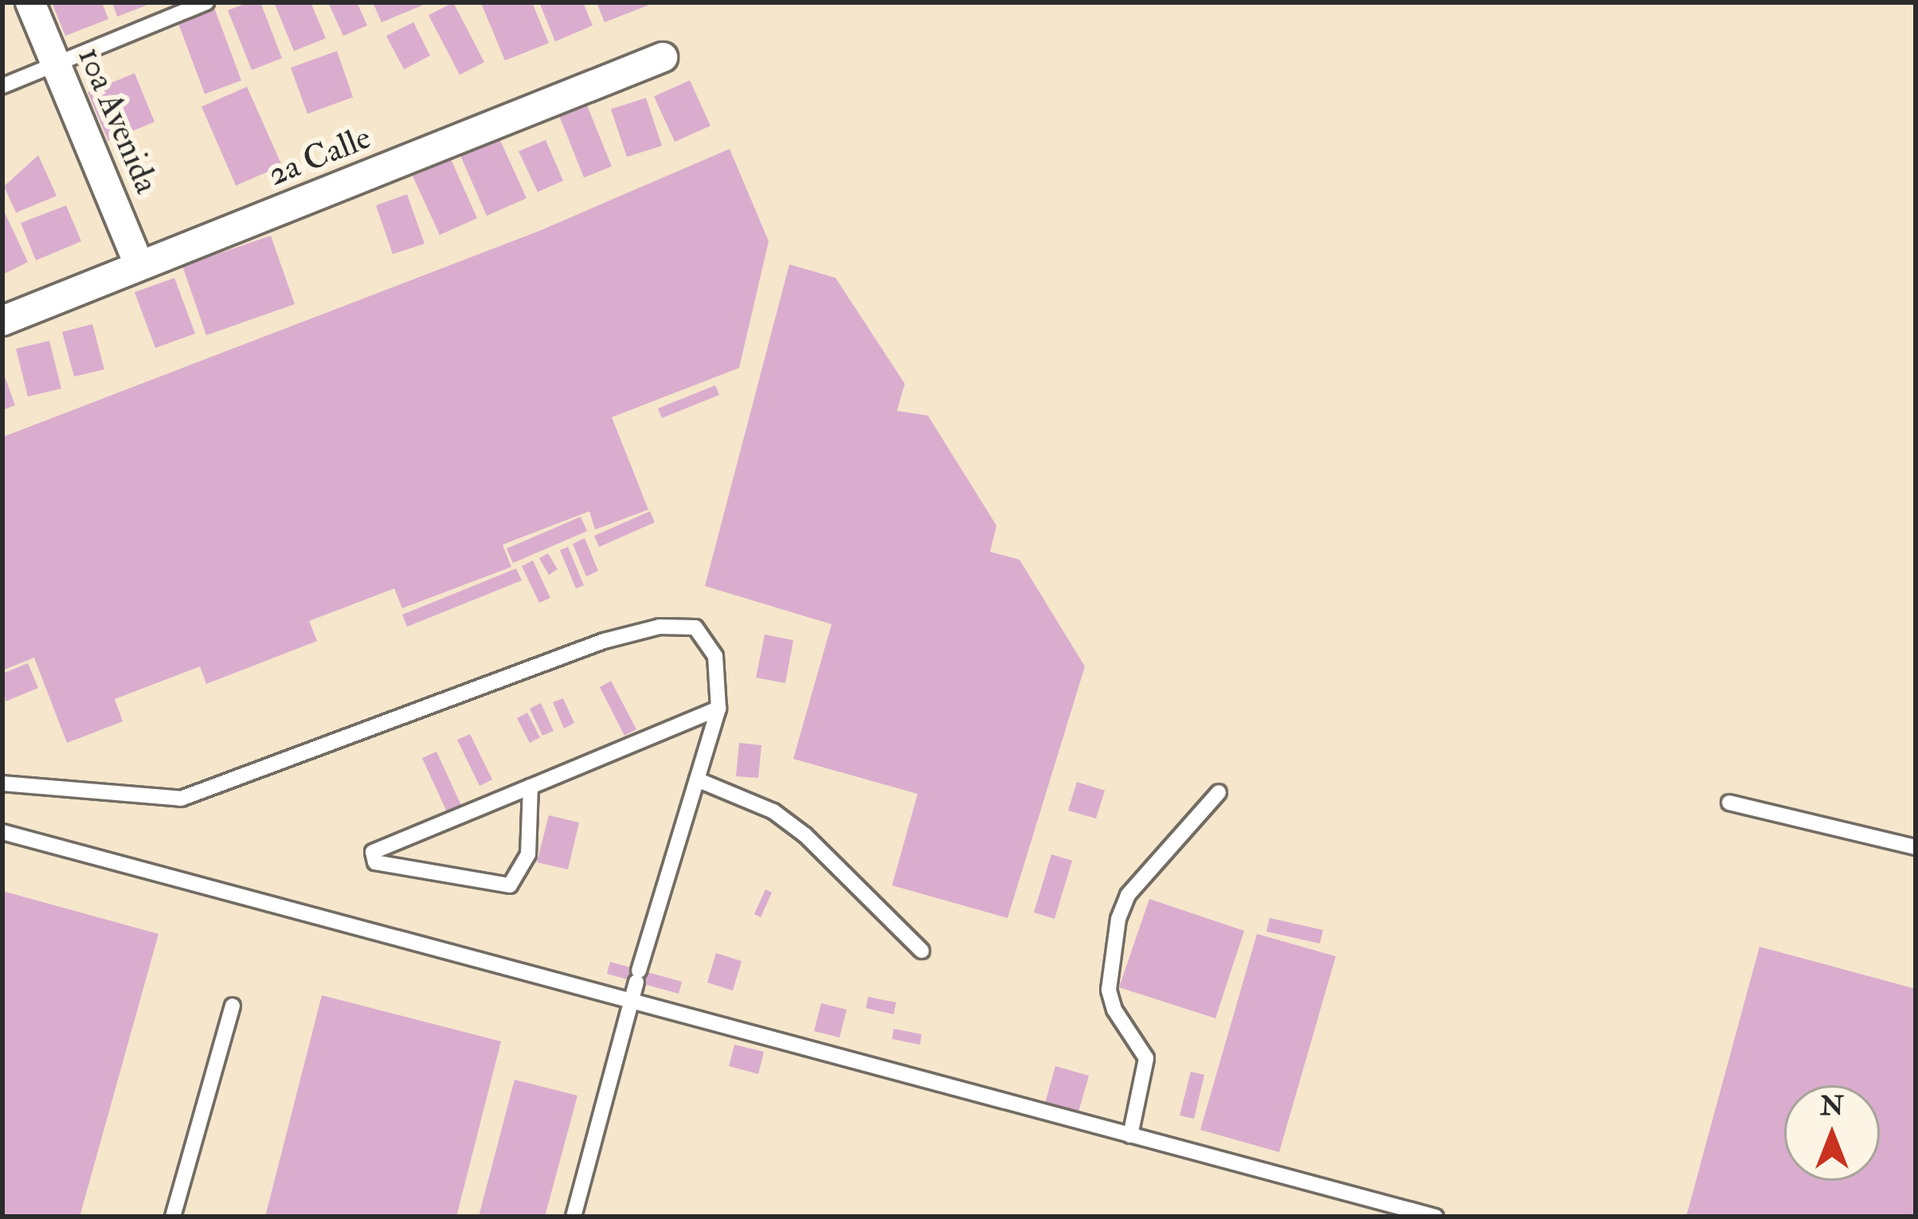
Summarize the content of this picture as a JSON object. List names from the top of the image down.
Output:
{
  "streets": {
    "street": ["10a Avenida", "2a Calle"]
  },
  "crossings": [
    ["10a Avenida", "2a Calle"]
  ],
  "north": "top"
}
